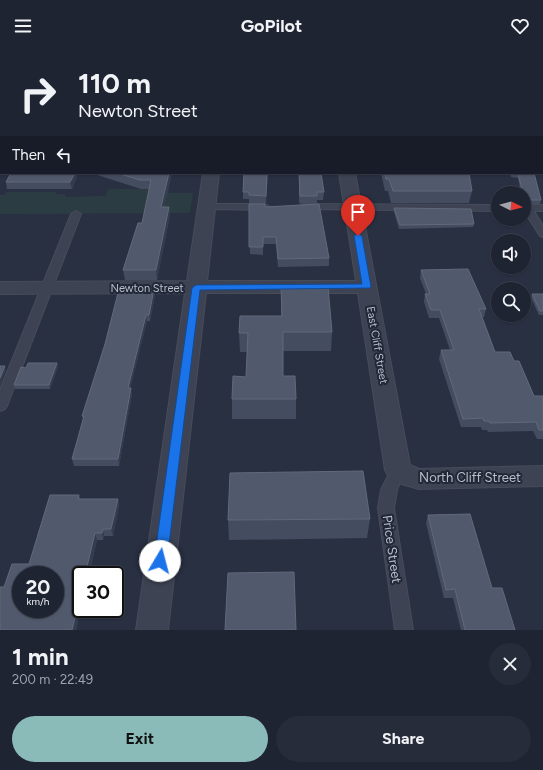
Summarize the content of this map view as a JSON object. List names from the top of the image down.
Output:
{
  "streets": {
    "street": ["Newton Street", "East Cliff Street", "North Cliff Street"],
    "lane": ["Price Street"]
  },
  "crossings": [
    ["Newton Street", "East Cliff Street"],
    ["East Cliff Street", "North Cliff Street"],
    ["East Cliff Street", "Price Street"],
    ["North Cliff Street", "Price Street"]
  ],
  "north": "right",
  "page": {
    "header": "GoPilot",
    "turn": ["110 m", "Newton Street"],
    "then": "Then",
    "speed": "20 km/h",
    "limit": "30",
    "heading": ["1 min", "200 m · 22:49"],
    "buttons": ["Exit", "Share"]
  }
}
